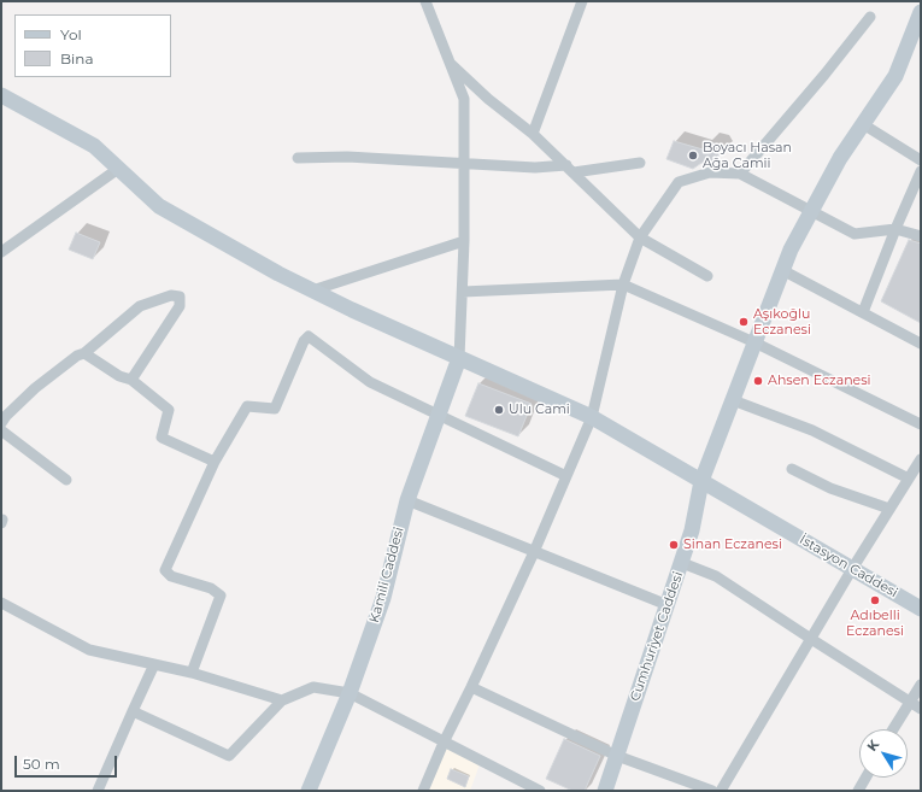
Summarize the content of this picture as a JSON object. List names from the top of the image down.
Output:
{
  "streets": {
    "main road": ["İstasyon Caddesi", "Kamili Caddesi", "Cumhuriyet Caddesi"]
  },
  "crossings": [
    ["İstasyon Caddesi", "Kamili Caddesi"],
    ["İstasyon Caddesi", "Cumhuriyet Caddesi"]
  ],
  "places": [
    "Boyacı Hasan Ağa Camii",
    "Aşıkoğlu Eczanesi",
    "Ahsen Eczanesi",
    "Ulu Cami",
    "Sinan Eczanesi",
    "Adıbelli Eczanesi"
  ],
  "legend": ["Yol", "Bina"],
  "scale_bar": "50 m",
  "north": "top left"
}
